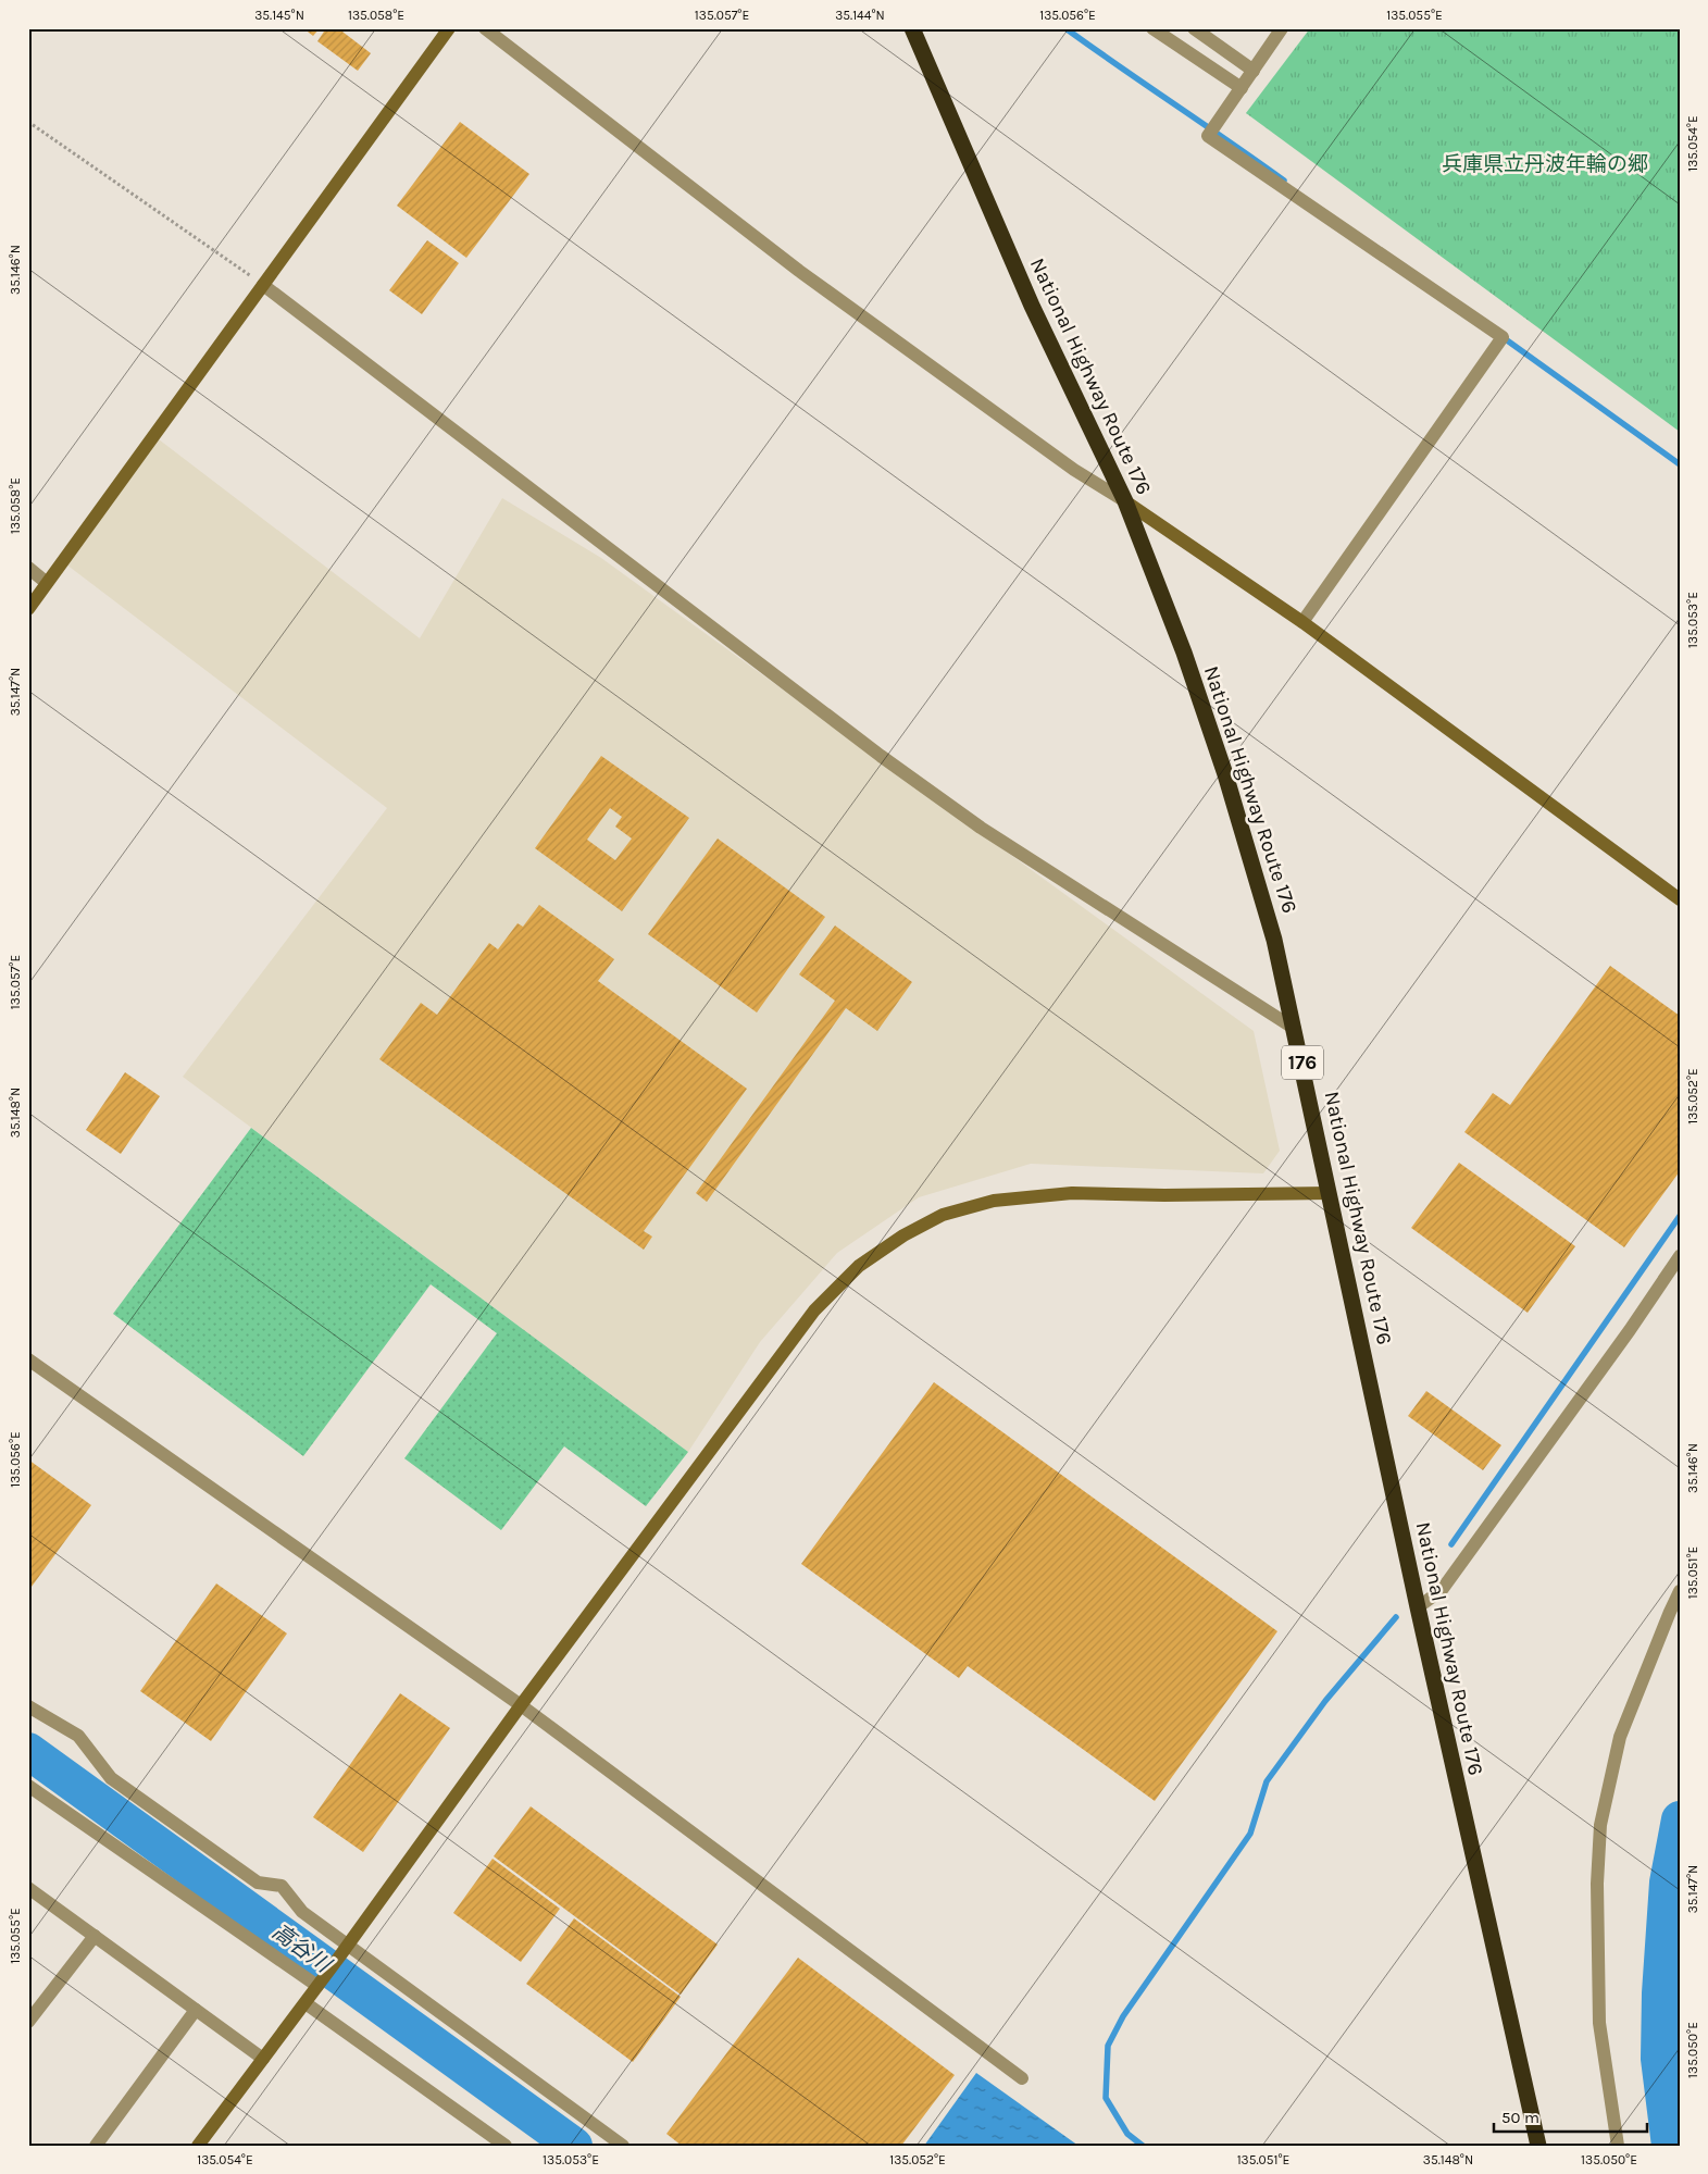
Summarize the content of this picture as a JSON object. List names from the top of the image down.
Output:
{
  "streets": {
    "highway": ["National Highway Route 176", "176"]
  },
  "water": ["高谷川"],
  "parks": ["兵庫県立丹波年輪の郷"],
  "scale_bar": "50 m",
  "coordinates": [
    "35.145°N",
    "135.058°E",
    "135.057°E",
    "35.144°N",
    "135.056°E",
    "135.055°E",
    "135.054°E",
    "35.146°N",
    "135.053°E",
    "35.147°N",
    "135.052°E",
    "35.148°N",
    "135.051°E",
    "135.050°E"
  ]
}
